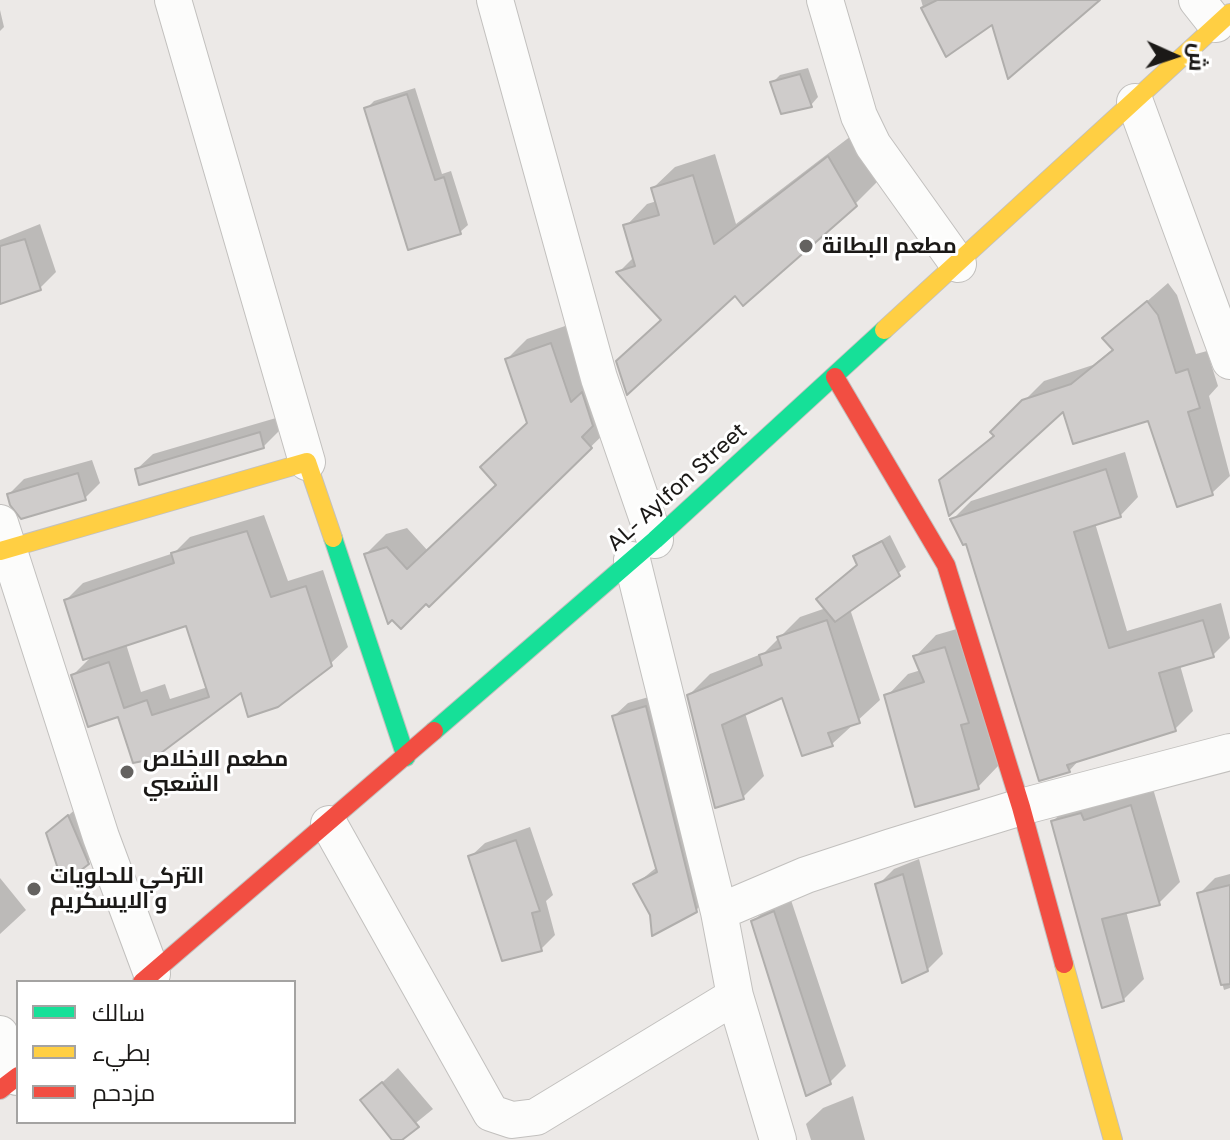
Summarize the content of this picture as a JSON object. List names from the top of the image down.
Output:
{
  "streets": {
    "main road": ["AL- Aylfon Street"]
  },
  "places": ["مطعم البطانة", "مطعم الاخلاص الشعبي", "التركي للحلويات و الايسكريم"],
  "legend": ["سالك", "بطيء", "مزدحم"],
  "north": "right"
}
